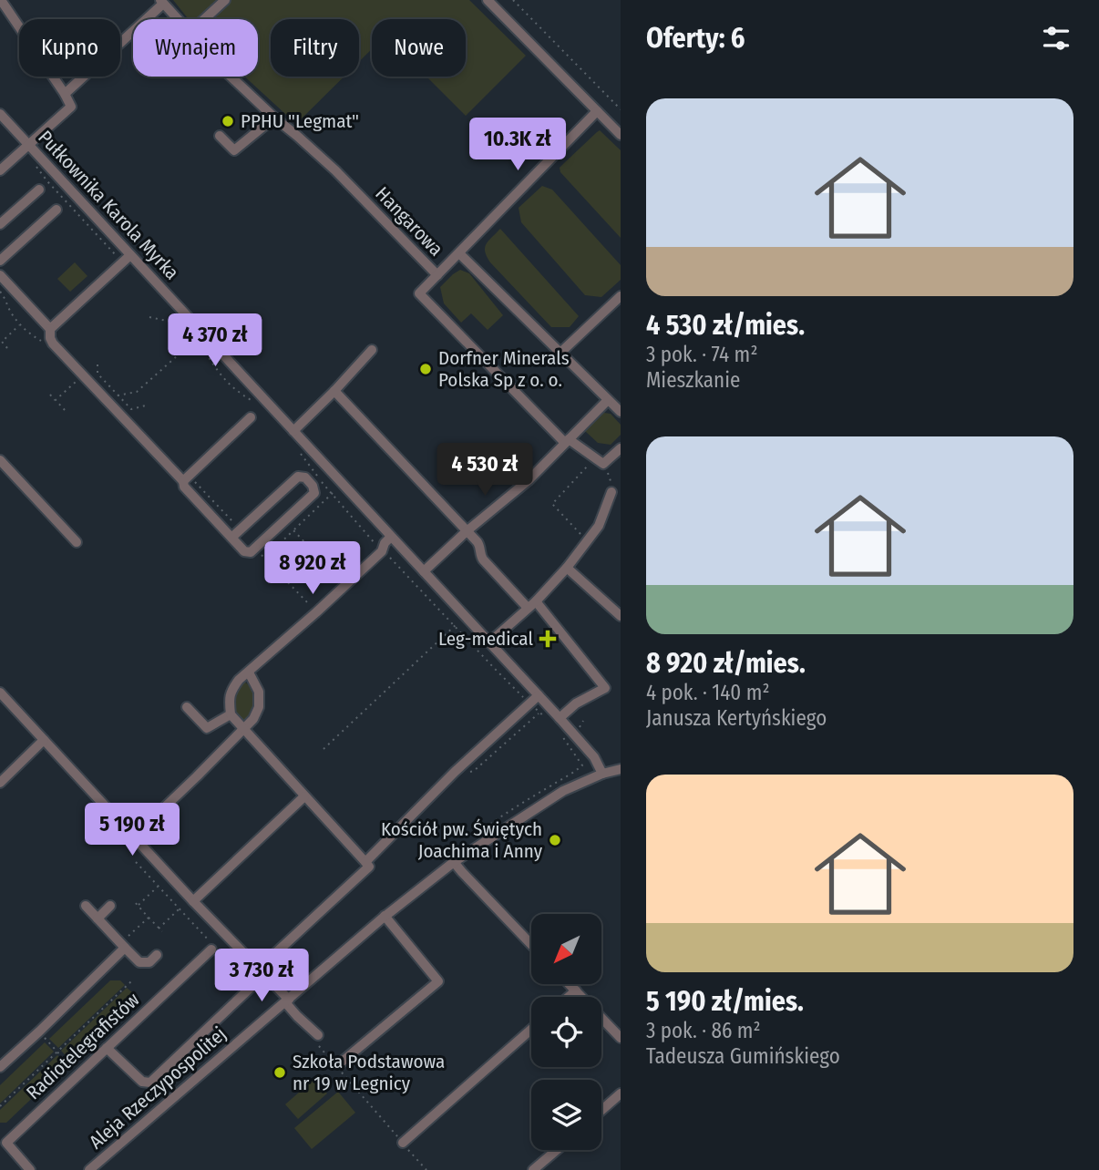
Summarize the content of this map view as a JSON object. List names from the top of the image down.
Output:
{
  "streets": {
    "street": [
      "Pułkownika Karola Myrka",
      "Hangarowa",
      "Radiotelegrafistów",
      "Aleja Rzeczypospolitej"
    ]
  },
  "crossings": [
    ["Pułkownika Karola Myrka", "Aleja Rzeczypospolitej"]
  ],
  "places": {
    "other": [
      "PPHU \"Legmat\"",
      "Dorfner Minerals Polska Sp z o. o.",
      "Kościół pw. Świętych Joachima i Anny",
      "Szkoła Podstawowa nr 19 w Legnicy"
    ],
    "health": ["Leg-medical"]
  },
  "north": "bottom left",
  "page": {
    "heading": "Oferty: 6",
    "chip": [
      "Kupno",
      "Wynajem",
      "Filtry",
      "Nowe"
    ],
    "list": [
      {
        "name": "4 530 zł/mies.",
        "note": "3 pok. · 74 m² · Mieszkanie"
      },
      {
        "name": "8 920 zł/mies.",
        "note": "4 pok. · 140 m² · Janusza Kertyńskiego"
      },
      {
        "name": "5 190 zł/mies.",
        "note": "3 pok. · 86 m² · Tadeusza Gumińskiego"
      }
    ],
    "price": [
      "10.3K zł",
      "4 370 zł",
      "4 530 zł",
      "8 920 zł",
      "5 190 zł",
      "3 730 zł"
    ]
  }
}
